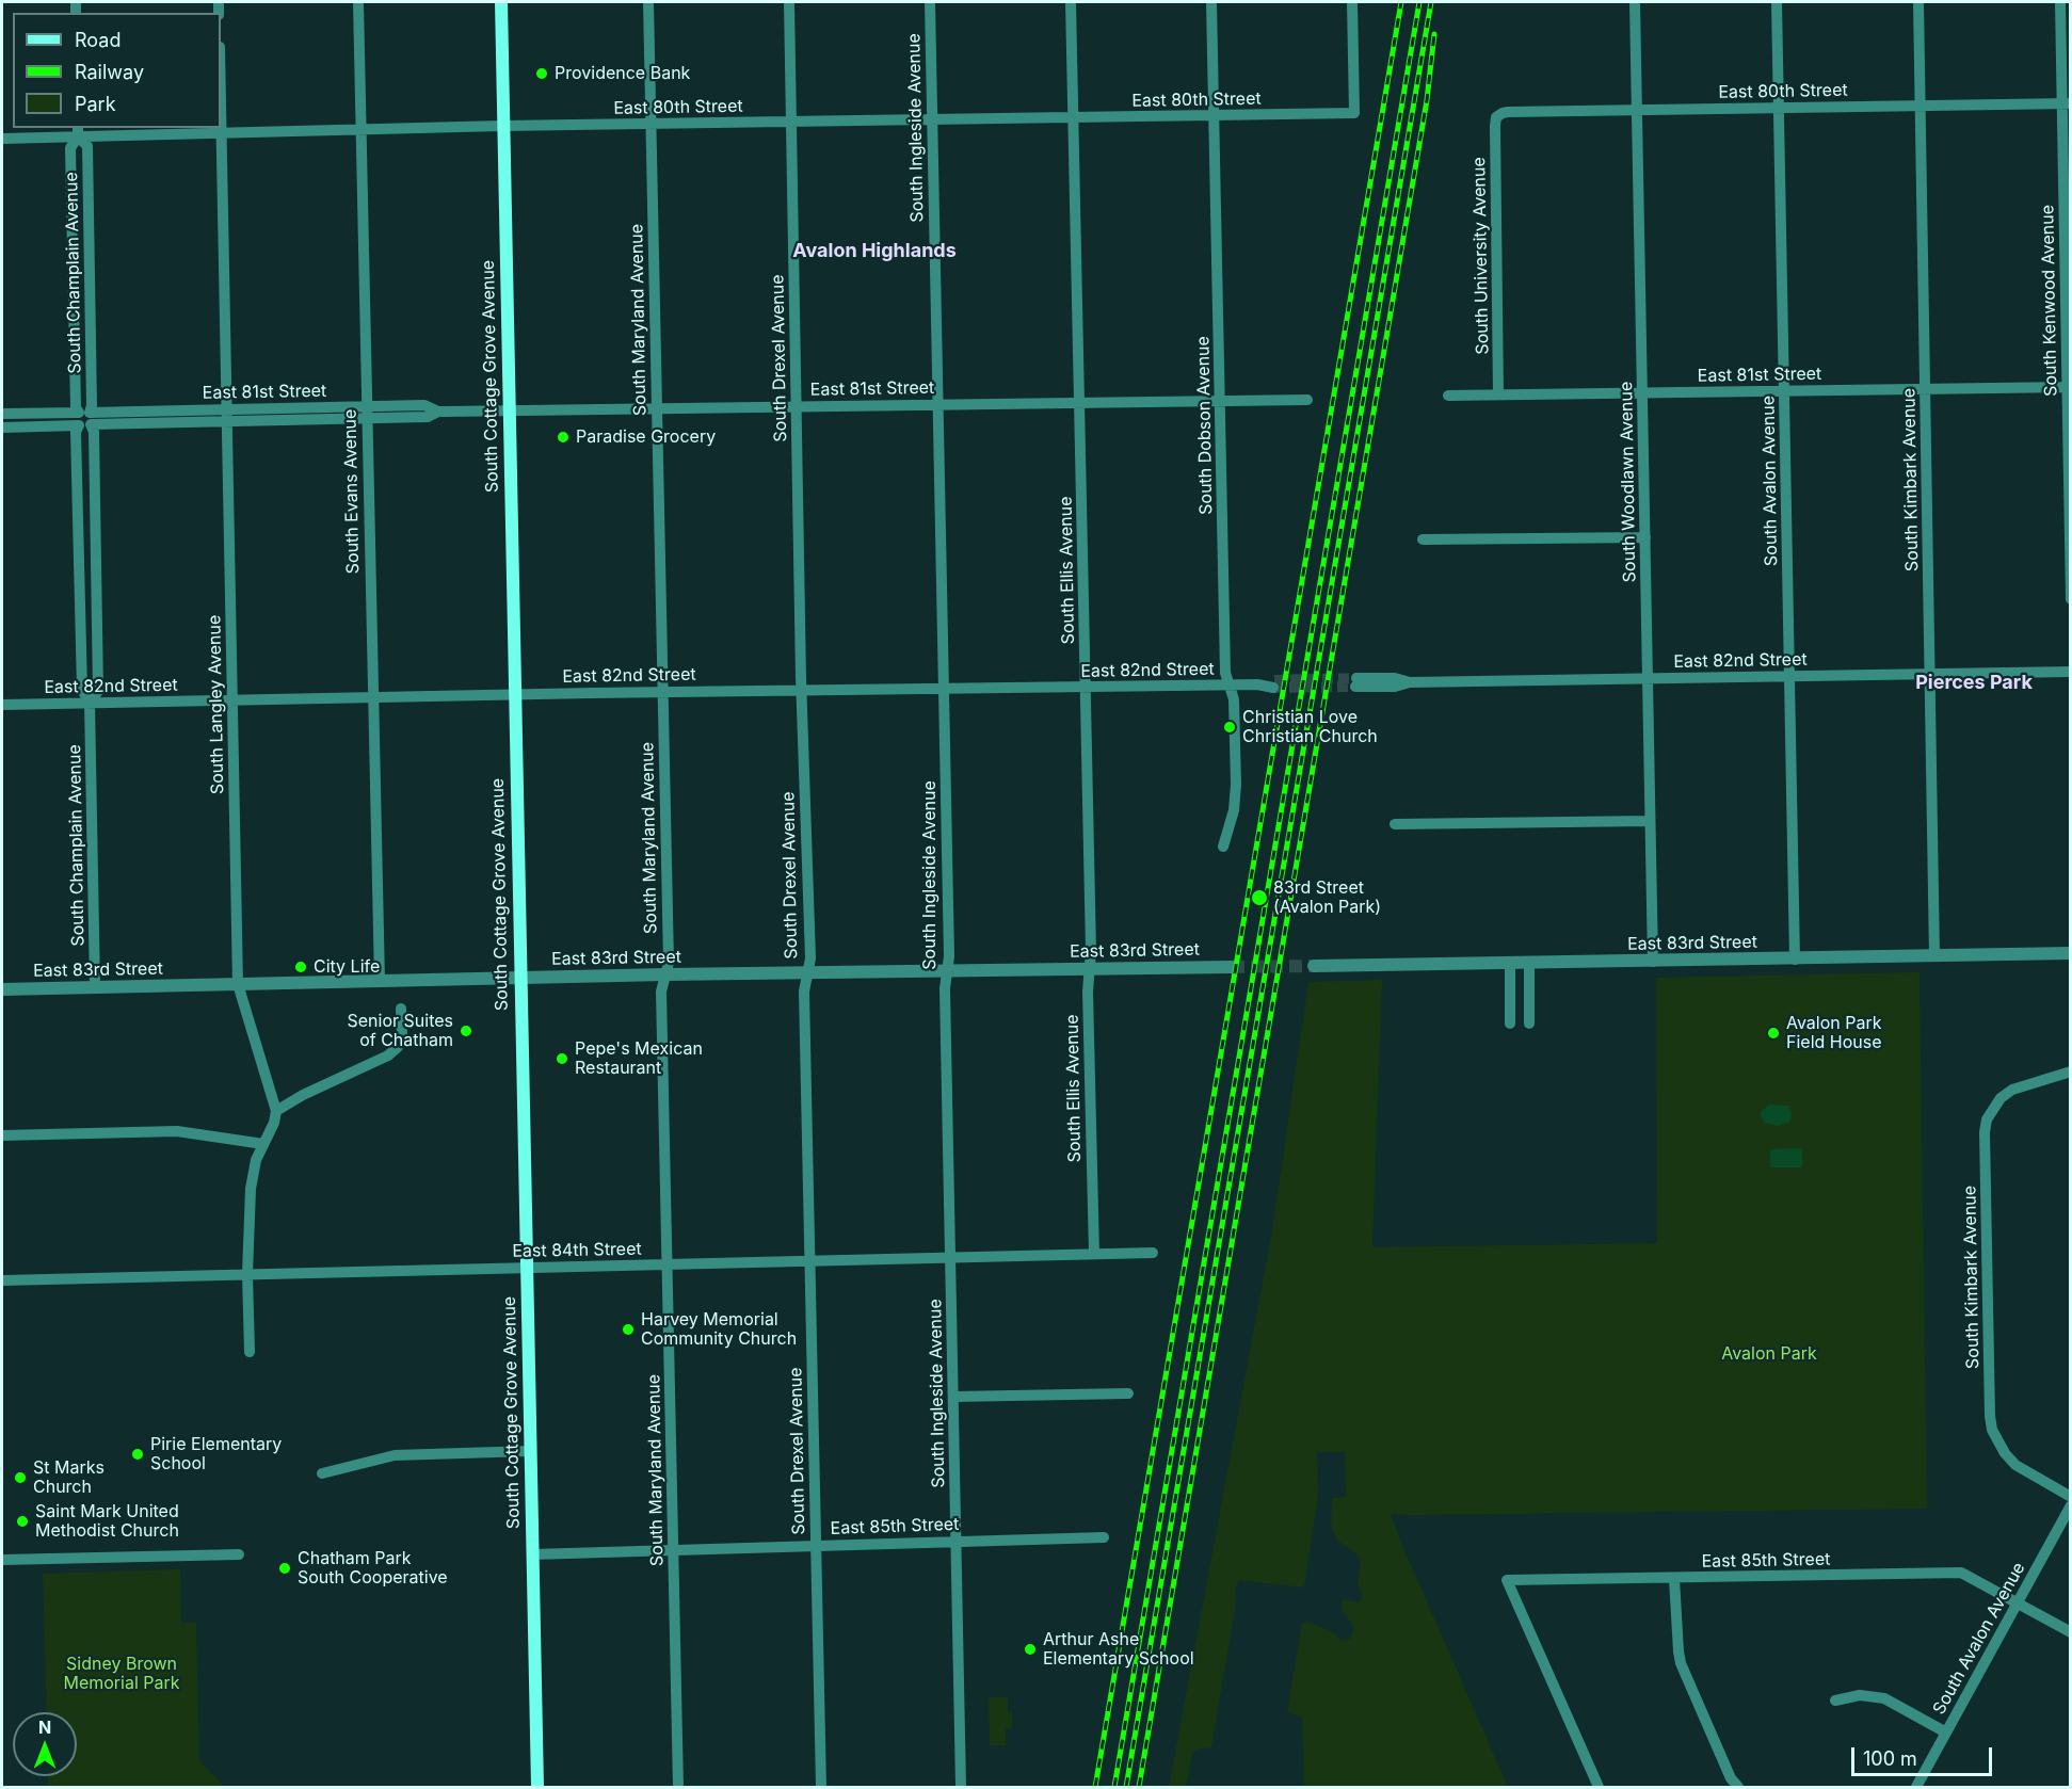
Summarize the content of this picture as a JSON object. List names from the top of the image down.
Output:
{
  "streets": {
    "main road": ["South Cottage Grove Avenue"],
    "street": [
      "East 80th Street",
      "South Ingleside Avenue",
      "South University Avenue",
      "South Champlain Avenue",
      "South Kenwood Avenue",
      "South Maryland Avenue",
      "South Drexel Avenue",
      "East 81st Street",
      "South Dobson Avenue",
      "South Kimbark Avenue",
      "South Avalon Avenue",
      "South Woodlawn Avenue",
      "South Evans Avenue",
      "South Ellis Avenue",
      "East 82nd Street",
      "South Langley Avenue",
      "East 83rd Street",
      "East 84th Street",
      "East 85th Street"
    ]
  },
  "crossings": [
    ["East 80th Street", "South Ingleside Avenue"],
    ["East 80th Street", "South University Avenue"],
    ["East 80th Street", "South Champlain Avenue"],
    ["East 80th Street", "South Kenwood Avenue"],
    ["East 80th Street", "South Maryland Avenue"],
    ["East 80th Street", "South Drexel Avenue"],
    ["East 80th Street", "South Cottage Grove Avenue"],
    ["East 80th Street", "South Dobson Avenue"],
    ["East 80th Street", "South Kimbark Avenue"],
    ["East 80th Street", "South Avalon Avenue"],
    ["East 80th Street", "South Woodlawn Avenue"],
    ["East 80th Street", "South Evans Avenue"],
    ["East 80th Street", "South Ellis Avenue"],
    ["East 80th Street", "South Langley Avenue"],
    ["South Ingleside Avenue", "East 81st Street"],
    ["South Ingleside Avenue", "East 82nd Street"],
    ["South Ingleside Avenue", "East 83rd Street"],
    ["South Ingleside Avenue", "East 84th Street"],
    ["South Ingleside Avenue", "East 85th Street"],
    ["South University Avenue", "East 81st Street"],
    ["South Champlain Avenue", "East 81st Street"],
    ["South Champlain Avenue", "East 82nd Street"],
    ["South Champlain Avenue", "East 83rd Street"],
    ["South Kenwood Avenue", "East 81st Street"],
    ["South Maryland Avenue", "East 81st Street"],
    ["South Maryland Avenue", "East 82nd Street"],
    ["South Maryland Avenue", "East 83rd Street"],
    ["South Maryland Avenue", "East 84th Street"],
    ["South Maryland Avenue", "East 85th Street"],
    ["South Drexel Avenue", "East 81st Street"],
    ["South Drexel Avenue", "East 82nd Street"],
    ["South Drexel Avenue", "East 83rd Street"],
    ["South Drexel Avenue", "East 84th Street"],
    ["South Drexel Avenue", "East 85th Street"],
    ["East 81st Street", "South Cottage Grove Avenue"],
    ["East 81st Street", "South Dobson Avenue"],
    ["East 81st Street", "South Kimbark Avenue"],
    ["East 81st Street", "South Avalon Avenue"],
    ["East 81st Street", "South Woodlawn Avenue"],
    ["East 81st Street", "South Evans Avenue"],
    ["East 81st Street", "South Ellis Avenue"],
    ["East 81st Street", "South Langley Avenue"],
    ["South Cottage Grove Avenue", "East 82nd Street"],
    ["South Cottage Grove Avenue", "East 83rd Street"],
    ["South Cottage Grove Avenue", "East 84th Street"],
    ["South Cottage Grove Avenue", "East 85th Street"],
    ["South Dobson Avenue", "East 82nd Street"],
    ["South Kimbark Avenue", "East 82nd Street"],
    ["South Kimbark Avenue", "East 83rd Street"],
    ["South Avalon Avenue", "East 82nd Street"],
    ["South Avalon Avenue", "East 83rd Street"],
    ["South Avalon Avenue", "East 85th Street"],
    ["South Woodlawn Avenue", "East 82nd Street"],
    ["South Woodlawn Avenue", "East 83rd Street"],
    ["South Evans Avenue", "East 82nd Street"],
    ["South Evans Avenue", "East 83rd Street"],
    ["South Ellis Avenue", "East 82nd Street"],
    ["South Ellis Avenue", "East 83rd Street"],
    ["South Ellis Avenue", "East 84th Street"],
    ["East 82nd Street", "South Langley Avenue"],
    ["South Langley Avenue", "East 83rd Street"]
  ],
  "districts": ["Avalon Highlands", "Pierces Park"],
  "parks": ["Avalon Park", "Sidney Brown Memorial Park"],
  "places": [
    "Providence Bank",
    "Paradise Grocery",
    "Christian Love Christian Church",
    "83rd Street (Avalon Park)",
    "City Life",
    "Senior Suites of Chatham",
    "Avalon Park Field House",
    "Pepe's Mexican Restaurant",
    "Harvey Memorial Community Church",
    "Pirie Elementary School",
    "St Marks Church",
    "Saint Mark United Methodist Church",
    "Chatham Park South Cooperative",
    "Arthur Ashe Elementary School"
  ],
  "legend": ["Road", "Railway", "Park"],
  "scale_bar": "100 m",
  "north": "top"
}
